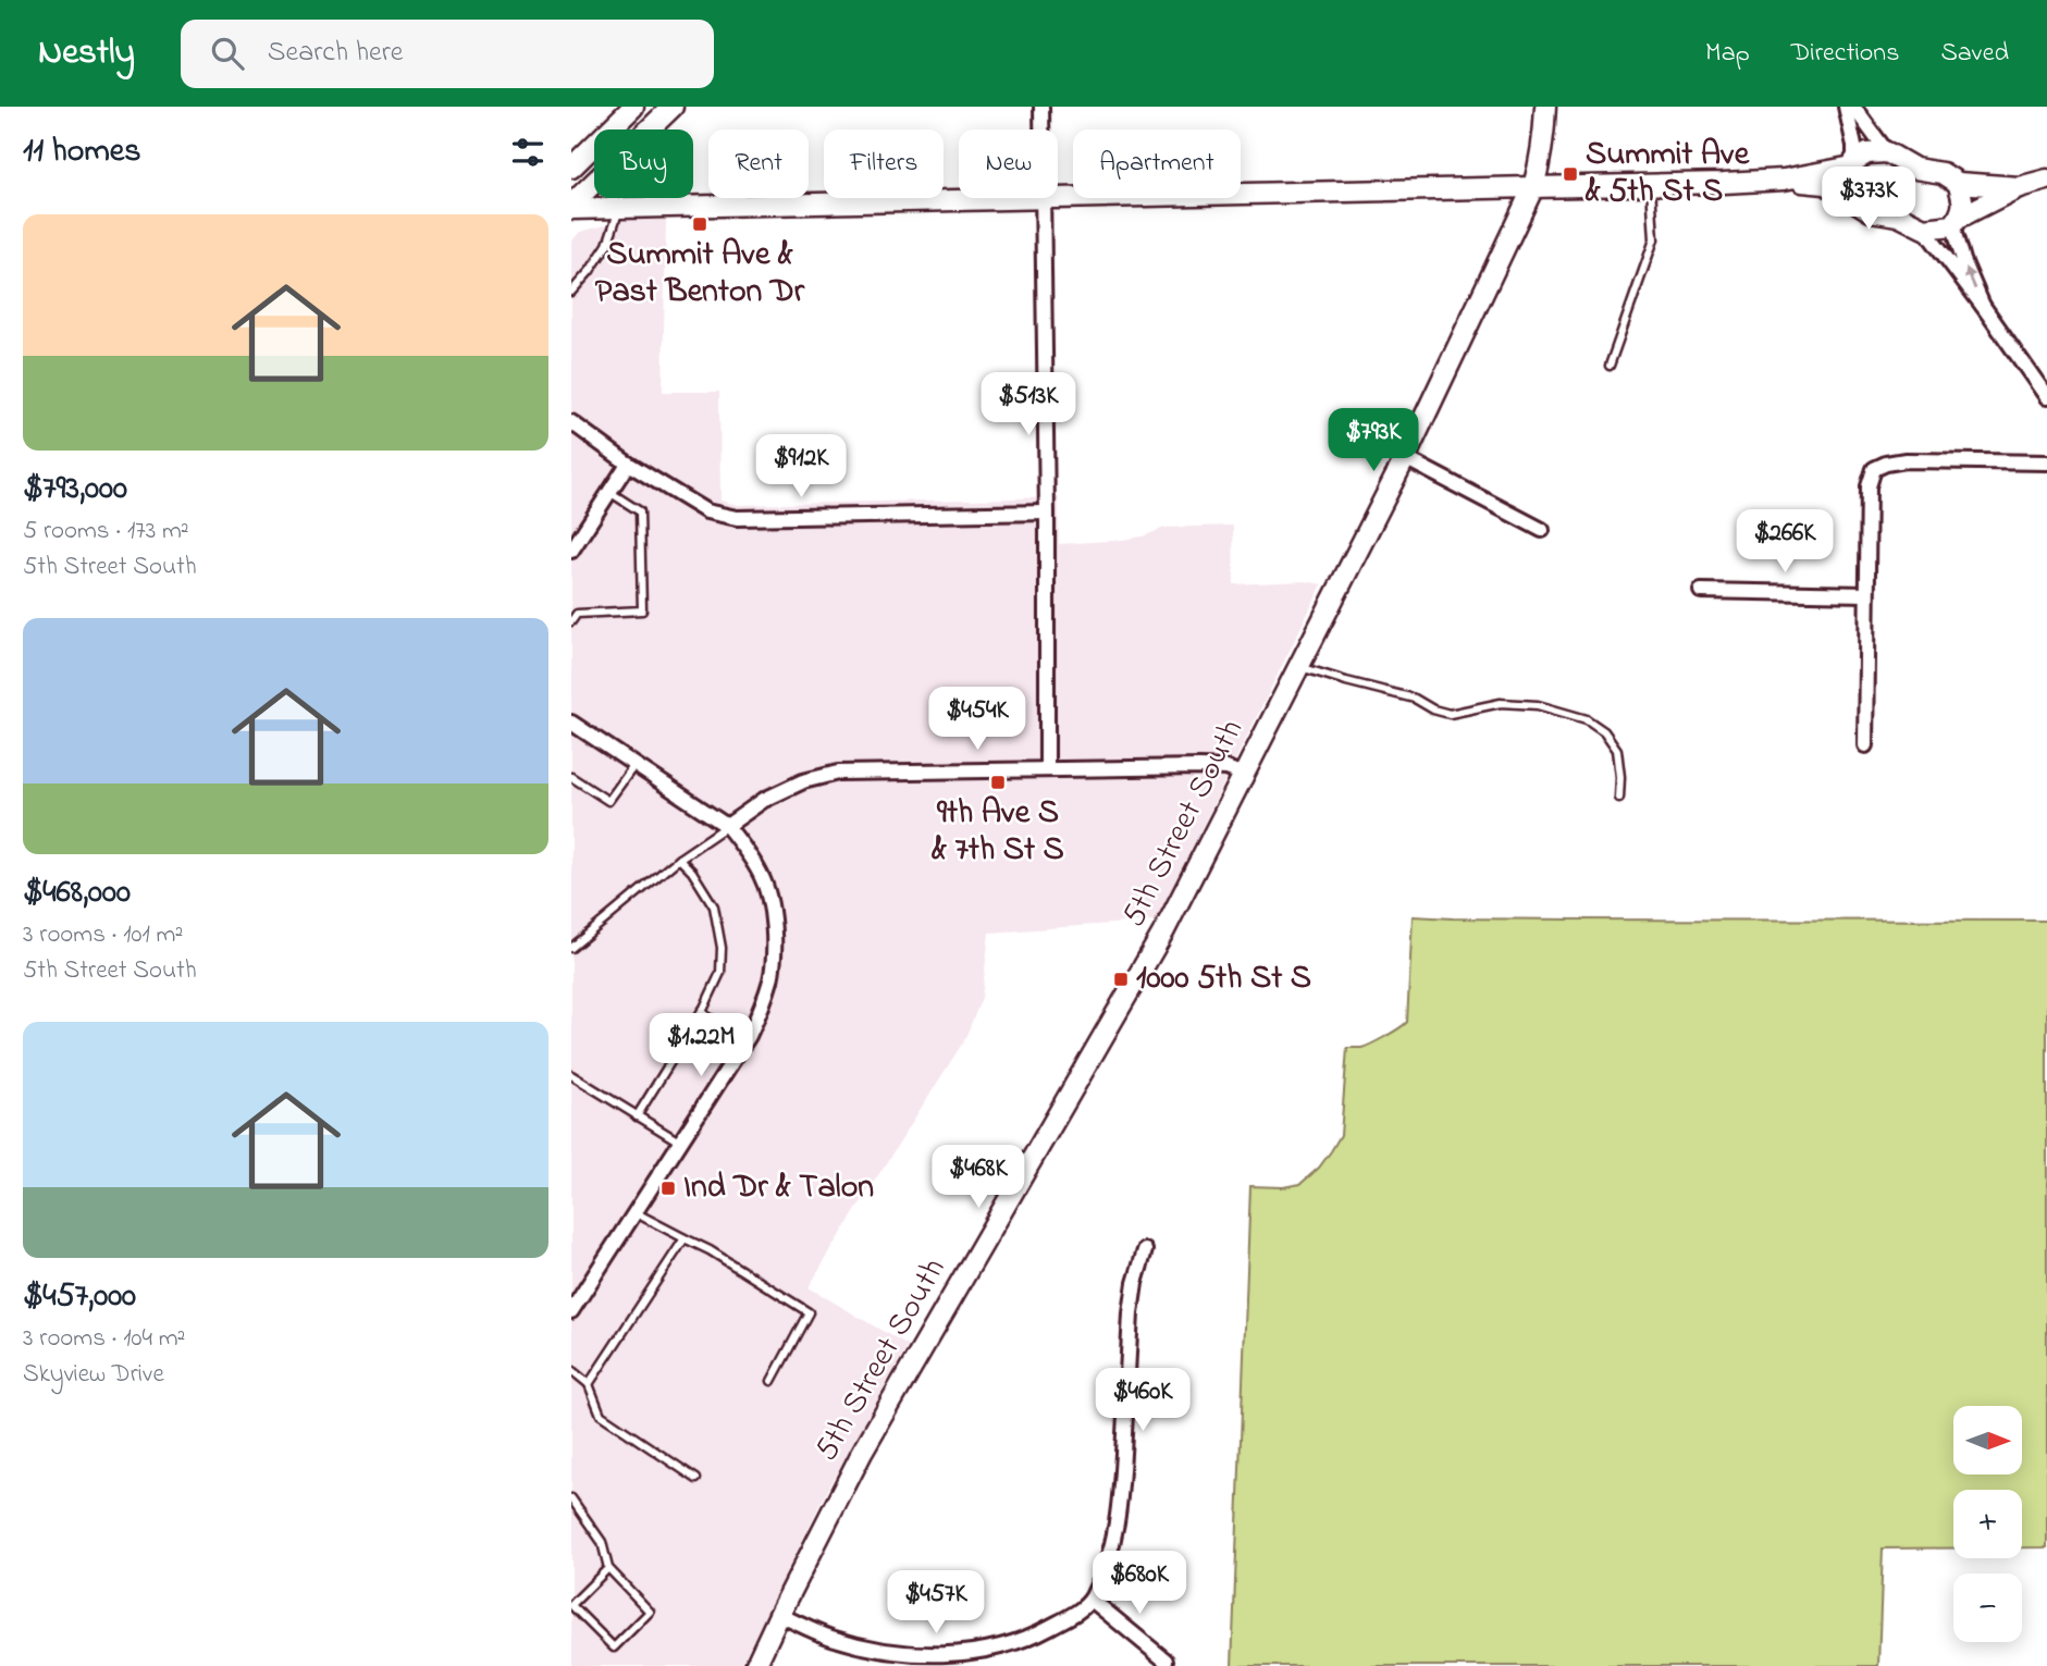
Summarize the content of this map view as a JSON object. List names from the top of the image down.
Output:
{
  "streets": {
    "street": ["5th Street South"]
  },
  "places": {
    "transit": [
      "Summit Ave & 5th St S",
      "Summit Ave & Past Benton Dr",
      "9th Ave S & 7th St S",
      "1000 5th St S",
      "Ind Dr & Talon"
    ]
  },
  "north": "right",
  "page": {
    "header": "Nestly",
    "search": "Search here",
    "nav": ["Map", "Directions", "Saved"],
    "heading": "11 homes",
    "chip": [
      "Buy",
      "Rent",
      "Filters",
      "New",
      "Apartment"
    ],
    "price": [
      "$373K",
      "$513K",
      "$793K",
      "$912K",
      "$266K",
      "$454K",
      "$1.22M",
      "$468K",
      "$460K",
      "$680K",
      "$457K"
    ],
    "list": [
      {
        "name": "$793,000",
        "note": "5 rooms · 173 m² · 5th Street South"
      },
      {
        "name": "$468,000",
        "note": "3 rooms · 101 m² · 5th Street South"
      },
      {
        "name": "$457,000",
        "note": "3 rooms · 104 m² · Skyview Drive"
      }
    ],
    "map_buttons": ["+", "−"]
  }
}
